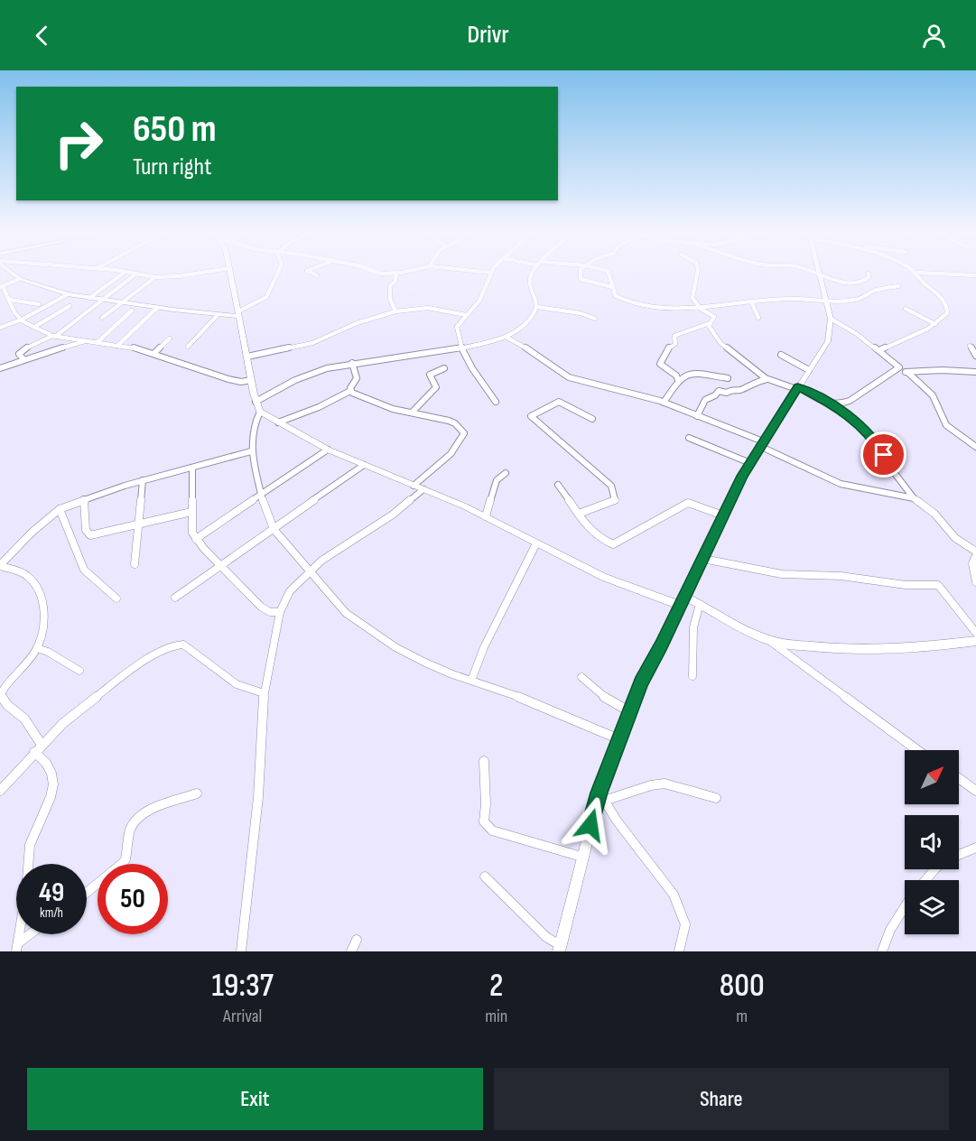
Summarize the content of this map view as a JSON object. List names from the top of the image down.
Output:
{
  "north": "top right",
  "page": {
    "header": "Drivr",
    "turn": ["650 m", "Turn right"],
    "speed": "49 km/h",
    "limit": "50",
    "eta": [
      "19:37",
      "Arrival",
      "2",
      "min",
      "800",
      "m"
    ],
    "buttons": ["Exit", "Share"]
  }
}
